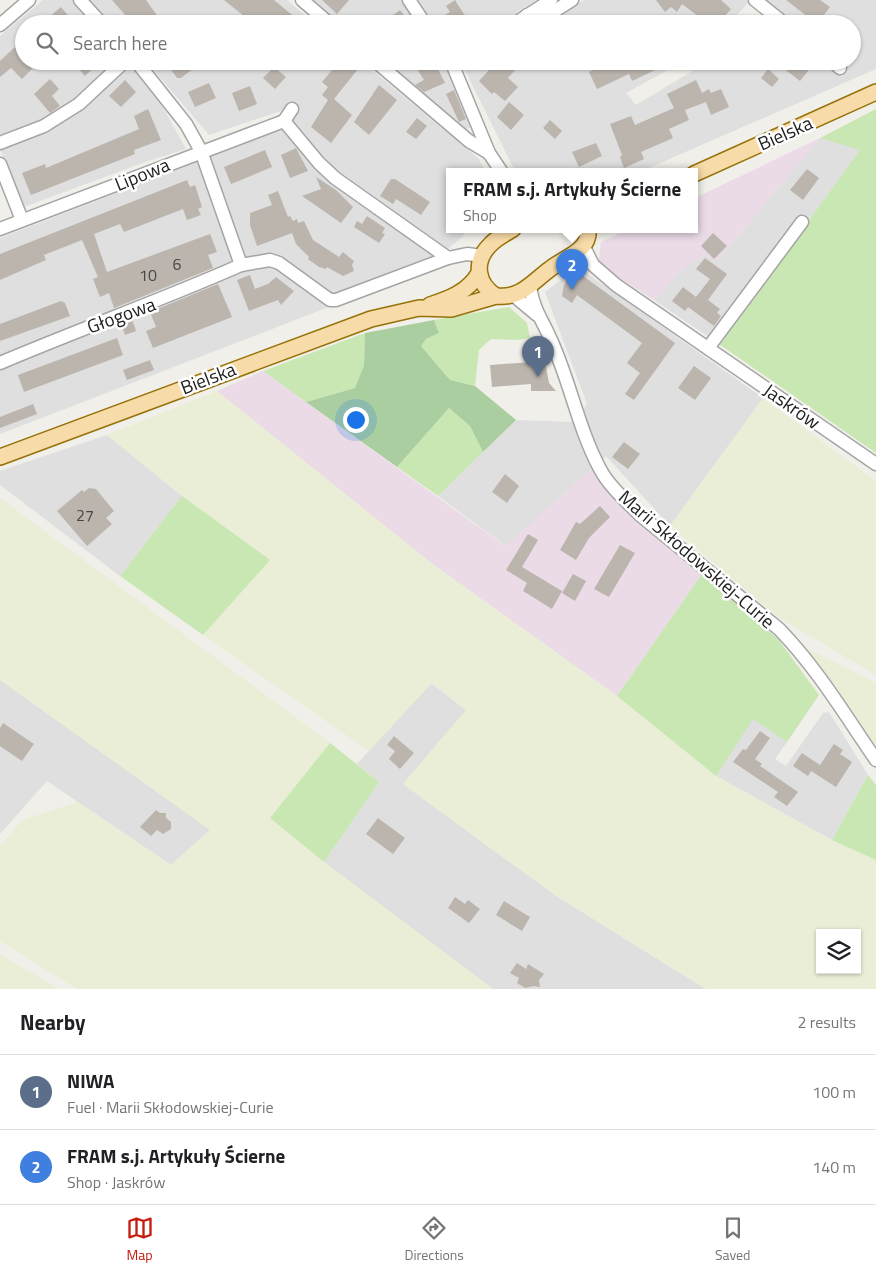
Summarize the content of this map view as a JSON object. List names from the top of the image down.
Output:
{
  "streets": {
    "main road": ["Bielska"],
    "street": [
      "Lipowa",
      "Głogowa",
      "Jaskrów",
      "Marii Skłodowskiej-Curie"
    ]
  },
  "crossings": [
    ["Bielska", "Marii Skłodowskiej-Curie"]
  ],
  "house_numbers": ["6", "10", "27"],
  "page": {
    "search": "Search here",
    "popup": ["FRAM s.j. Artykuły Ścierne", "Shop"],
    "pins": ["2", "1"],
    "heading": ["Nearby", "2 results"],
    "list": [
      {
        "mark": "1",
        "name": "NIWA",
        "note": "Fuel · Marii Skłodowskiej-Curie",
        "value": "100 m"
      },
      {
        "mark": "2",
        "name": "FRAM s.j. Artykuły Ścierne",
        "note": "Shop · Jaskrów",
        "value": "140 m"
      }
    ],
    "nav": ["Map", "Directions", "Saved"]
  }
}
